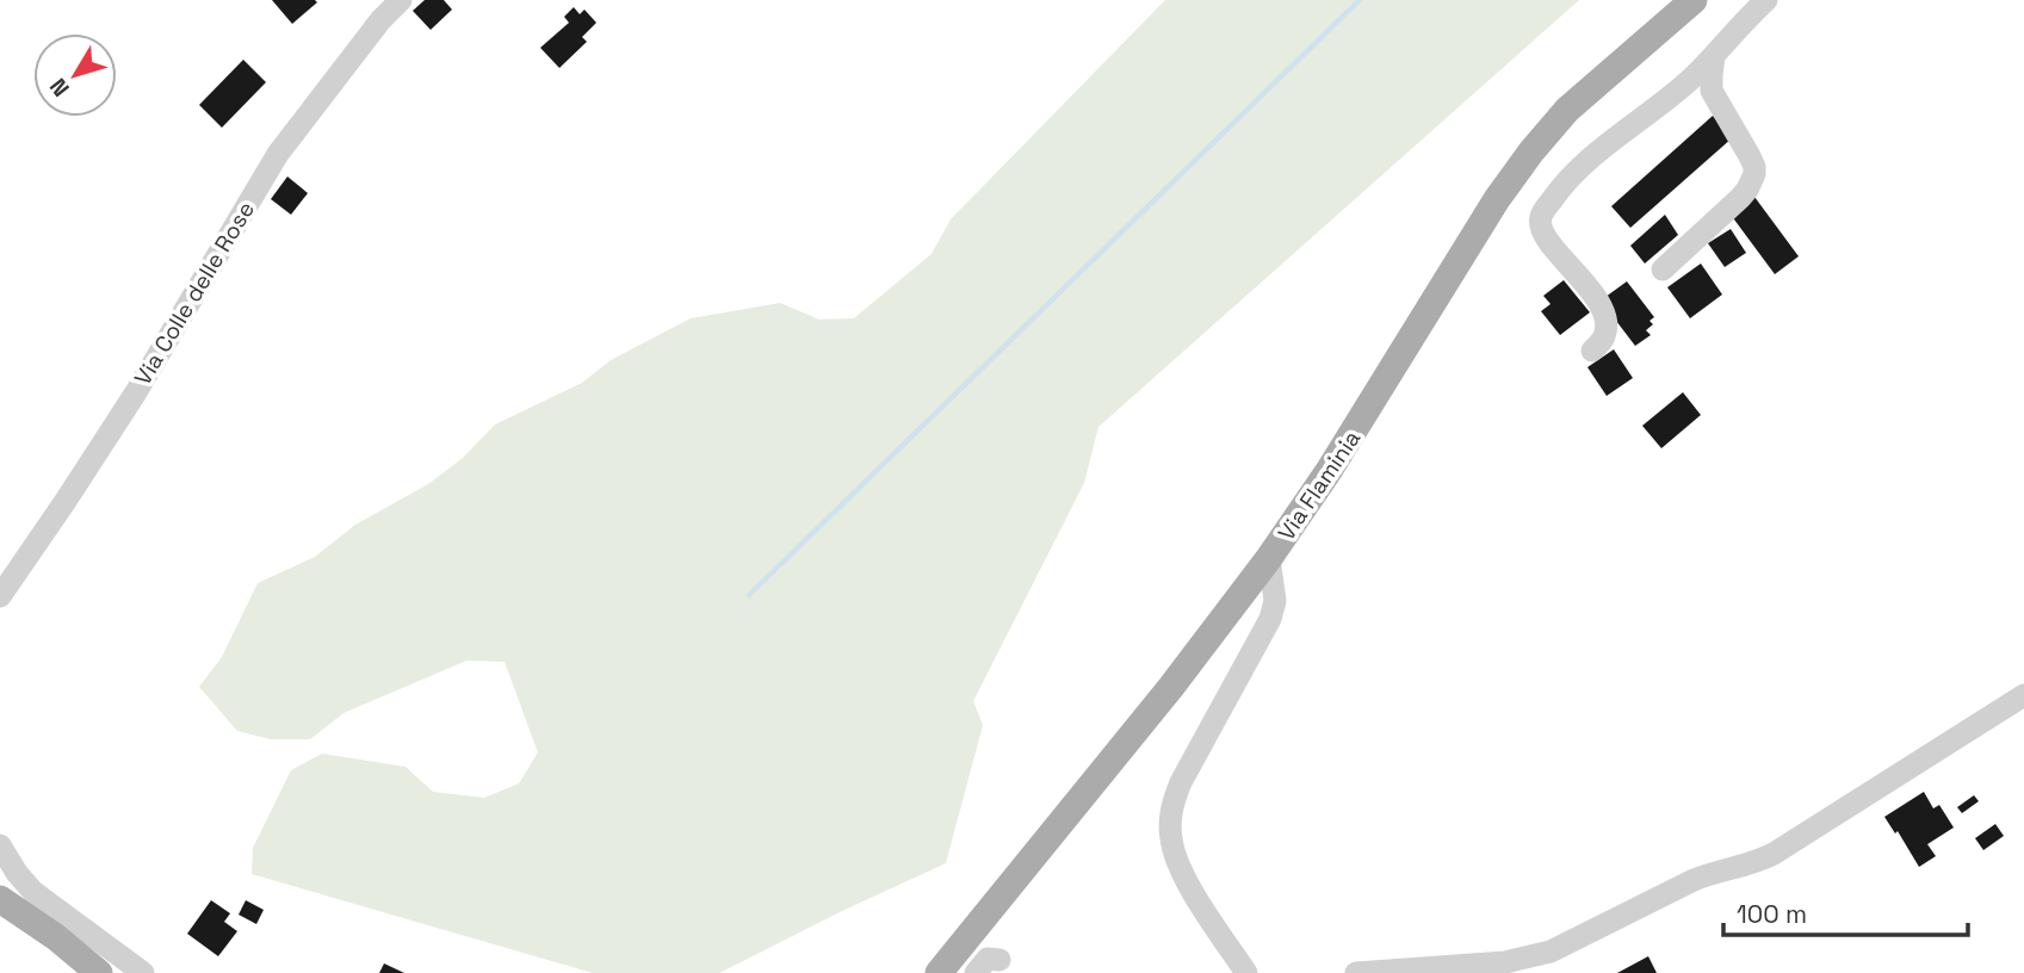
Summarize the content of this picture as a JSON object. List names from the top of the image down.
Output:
{
  "streets": {
    "main road": ["Via Flaminia"],
    "street": ["Via Colle delle Rose"]
  },
  "scale_bar": "100 m",
  "north": "bottom left"
}
